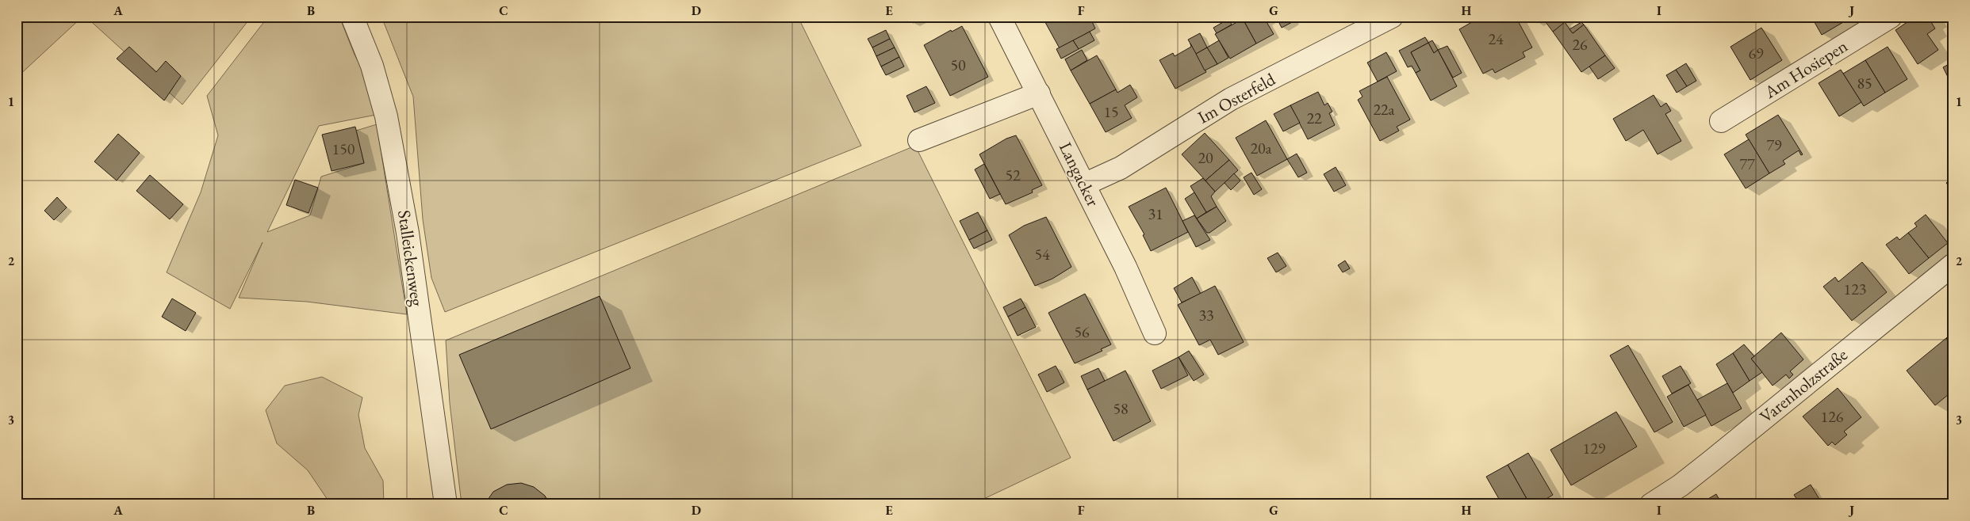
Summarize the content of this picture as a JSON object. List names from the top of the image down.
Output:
{
  "streets": {
    "street": [
      "Am Hosiepen",
      "Im Osterfeld",
      "Langacker",
      "Stalleickenweg",
      "Varenholzstraße"
    ]
  },
  "crossings": [
    ["Im Osterfeld", "Langacker"]
  ],
  "house_numbers": [
    "24",
    "26",
    "69",
    "50",
    "85",
    "22a",
    "15",
    "22",
    "79",
    "20a",
    "150",
    "20",
    "77",
    "52",
    "31",
    "54",
    "123",
    "33",
    "56",
    "58",
    "126",
    "129"
  ],
  "grid": {
    "columns": [
      "A",
      "B",
      "C",
      "D",
      "E",
      "F",
      "G",
      "H",
      "I",
      "J"
    ],
    "rows": ["1", "2", "3"]
  }
}
